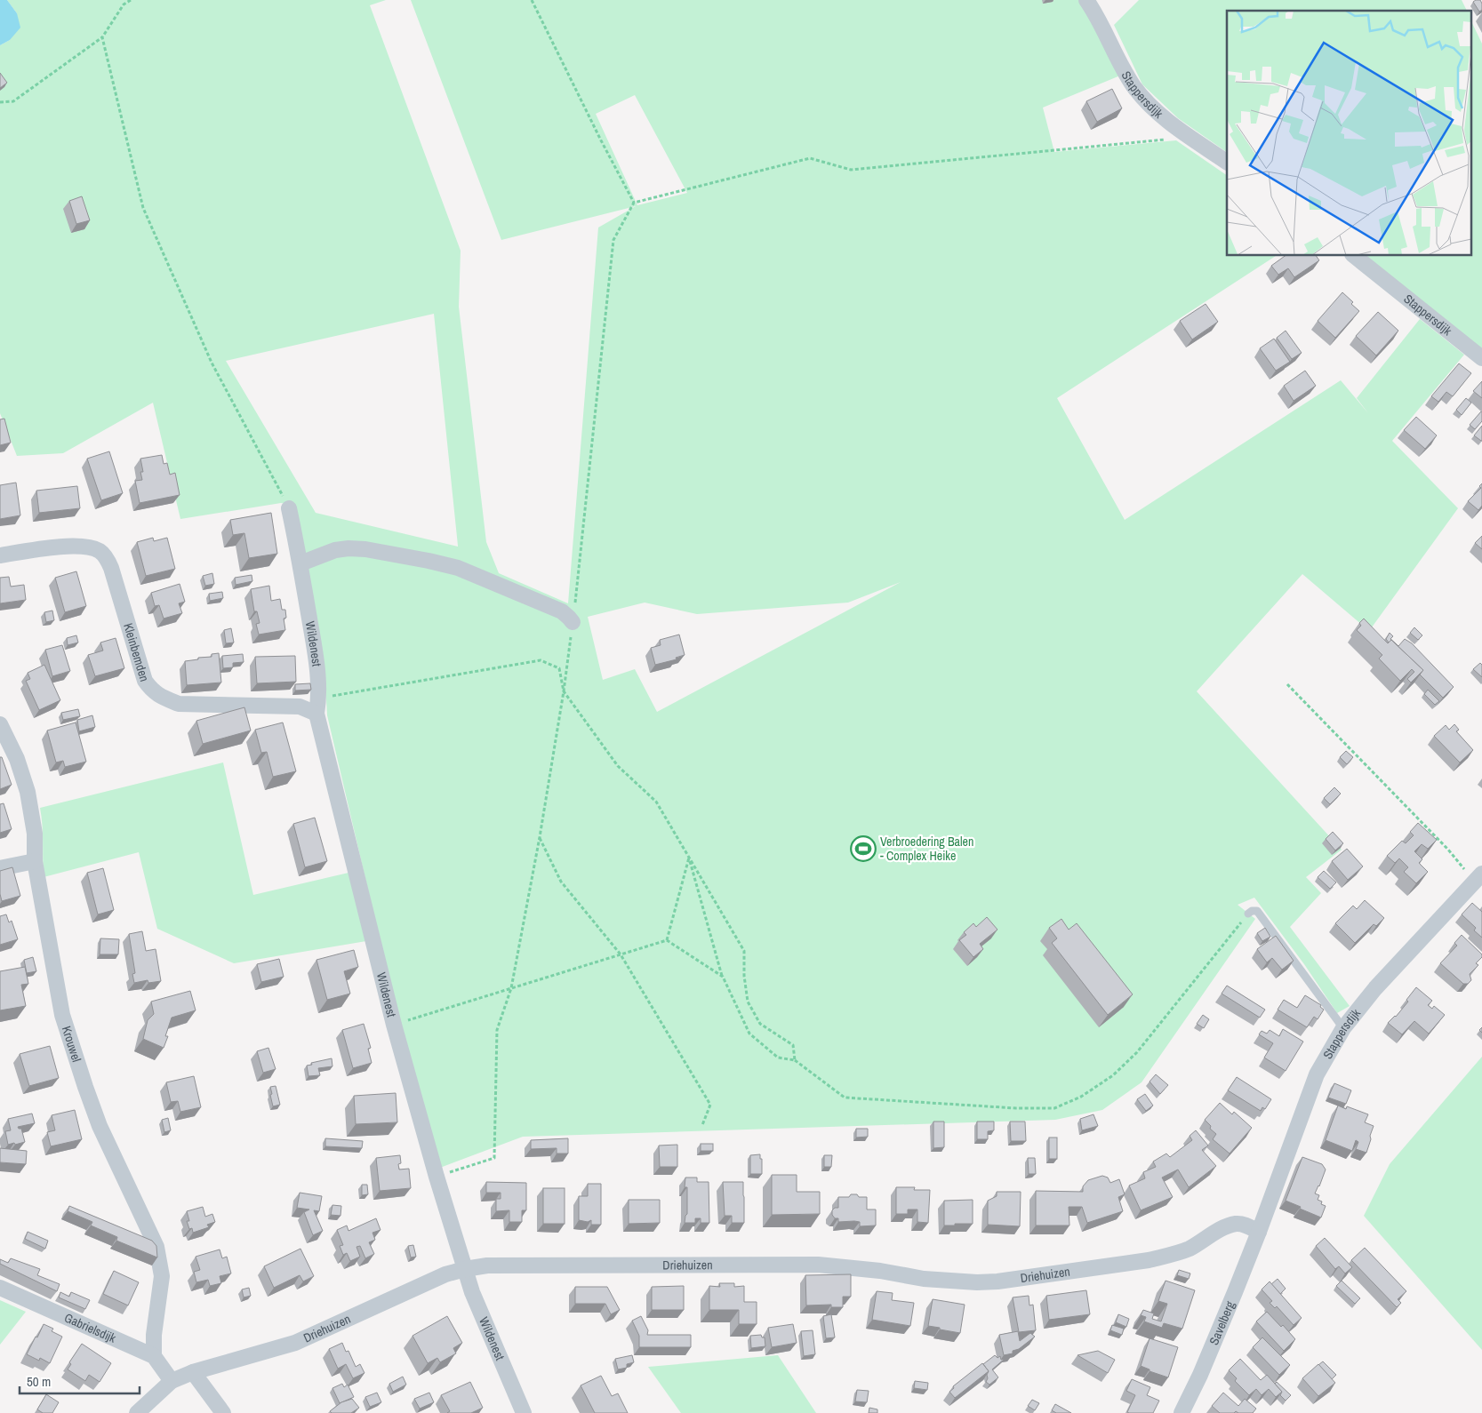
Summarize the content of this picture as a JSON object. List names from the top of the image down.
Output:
{
  "streets": {
    "street": [
      "Stappersdijk",
      "Wildenest",
      "Kleinbemden",
      "Krouwel",
      "Driehuizen",
      "Savelberg",
      "Gabrielsdijk"
    ]
  },
  "crossings": [
    ["Stappersdijk", "Driehuizen"],
    ["Stappersdijk", "Savelberg"],
    ["Wildenest", "Kleinbemden"],
    ["Wildenest", "Driehuizen"],
    ["Krouwel", "Gabrielsdijk"],
    ["Driehuizen", "Savelberg"]
  ],
  "places": {
    "sports": ["Verbroedering Balen - Complex Heike"]
  },
  "scale_bar": "50 m"
}
